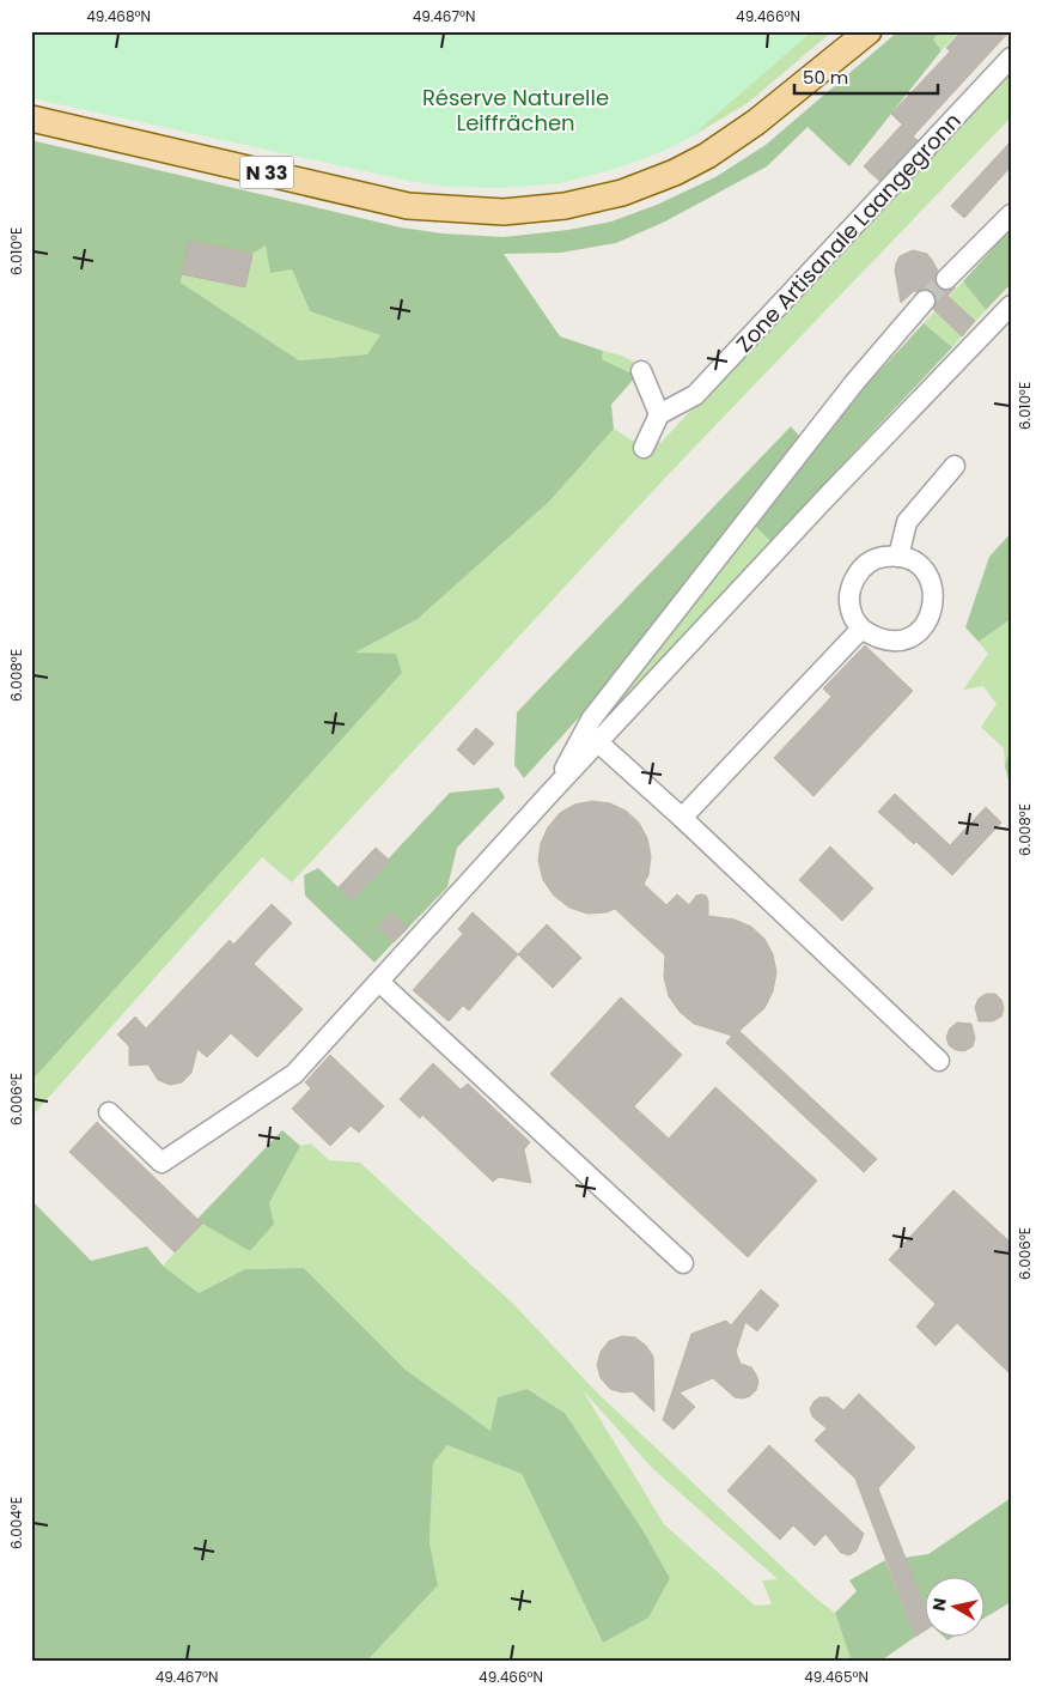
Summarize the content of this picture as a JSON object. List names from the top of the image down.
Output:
{
  "streets": {
    "main road": ["N 33"],
    "lane": ["Zone Artisanale Laangegronn"]
  },
  "parks": ["Réserve Naturelle Leiffrächen"],
  "scale_bar": "50 m",
  "north": "left",
  "coordinates": [
    "49.468°N",
    "49.467°N",
    "49.466°N",
    "6.010°E",
    "6.008°E",
    "6.006°E",
    "6.004°E",
    "49.465°N"
  ]
}
